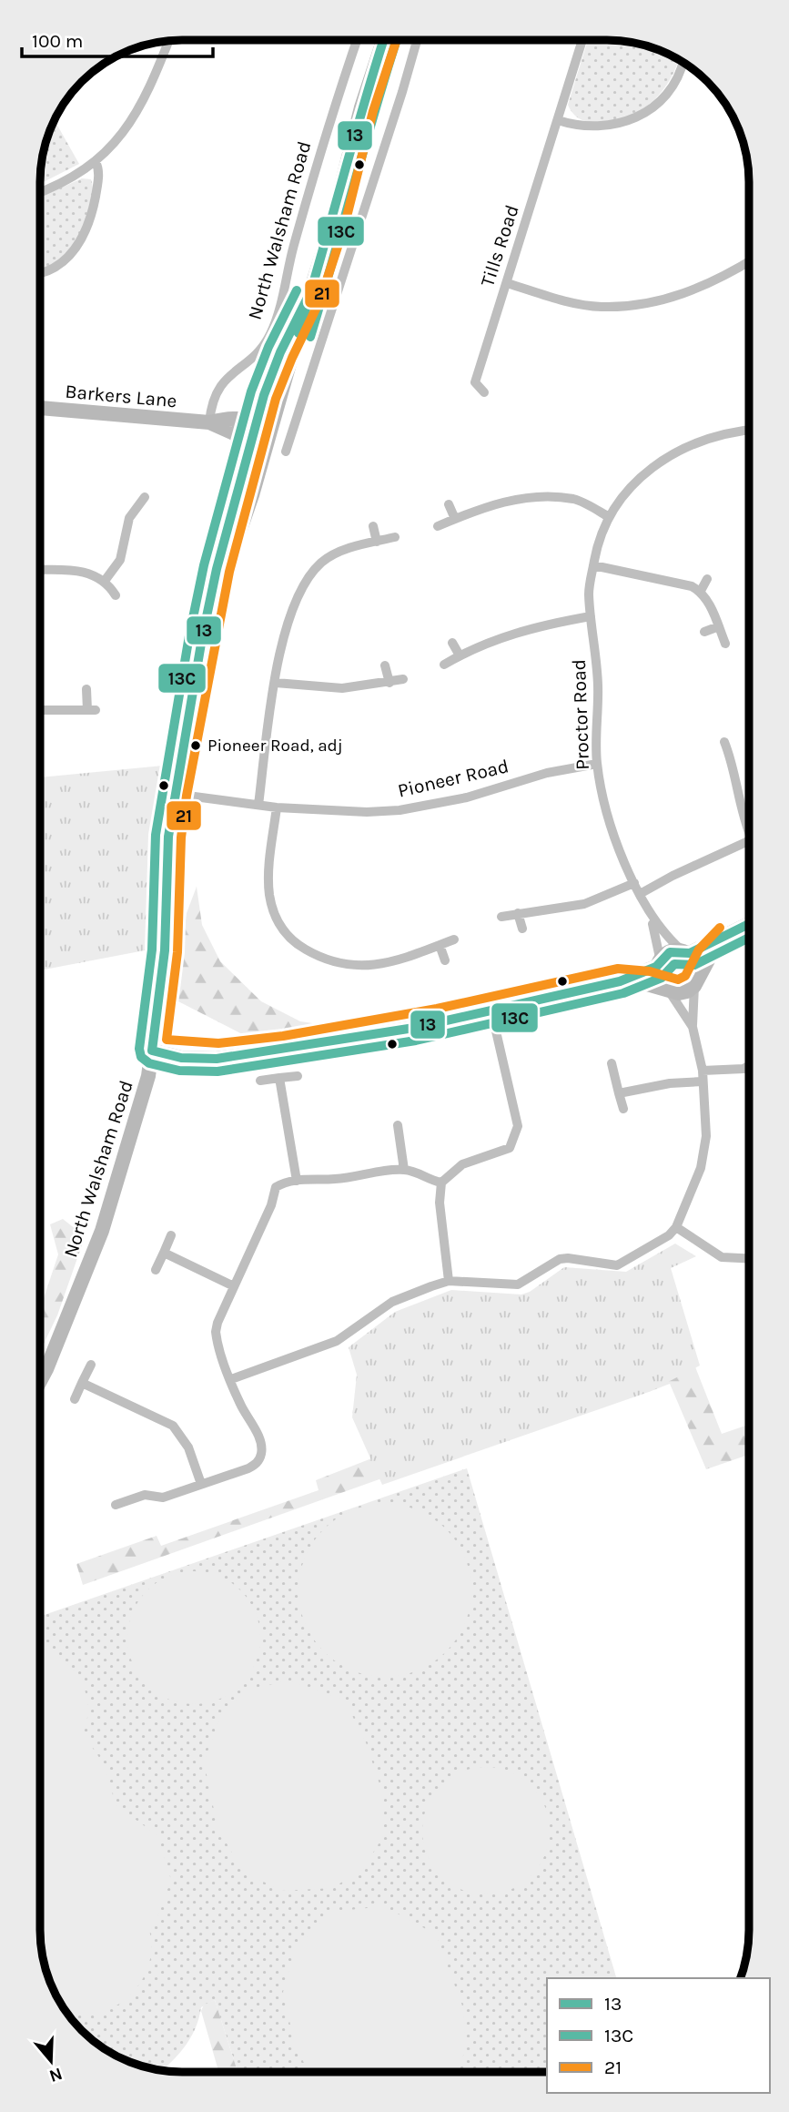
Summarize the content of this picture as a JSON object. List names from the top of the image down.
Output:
{
  "streets": {
    "main road": ["North Walsham Road", "Barkers Lane"],
    "street": ["Tills Road", "Proctor Road", "Pioneer Road"]
  },
  "crossings": [
    ["North Walsham Road", "Barkers Lane"],
    ["North Walsham Road", "Pioneer Road"],
    ["Proctor Road", "Pioneer Road"]
  ],
  "places": ["Pioneer Road, adj"],
  "lines": ["transit line 13", "transit line 13C", "transit line 21"],
  "legend": ["13", "13C", "21"],
  "scale_bar": "100 m",
  "north": "bottom"
}
